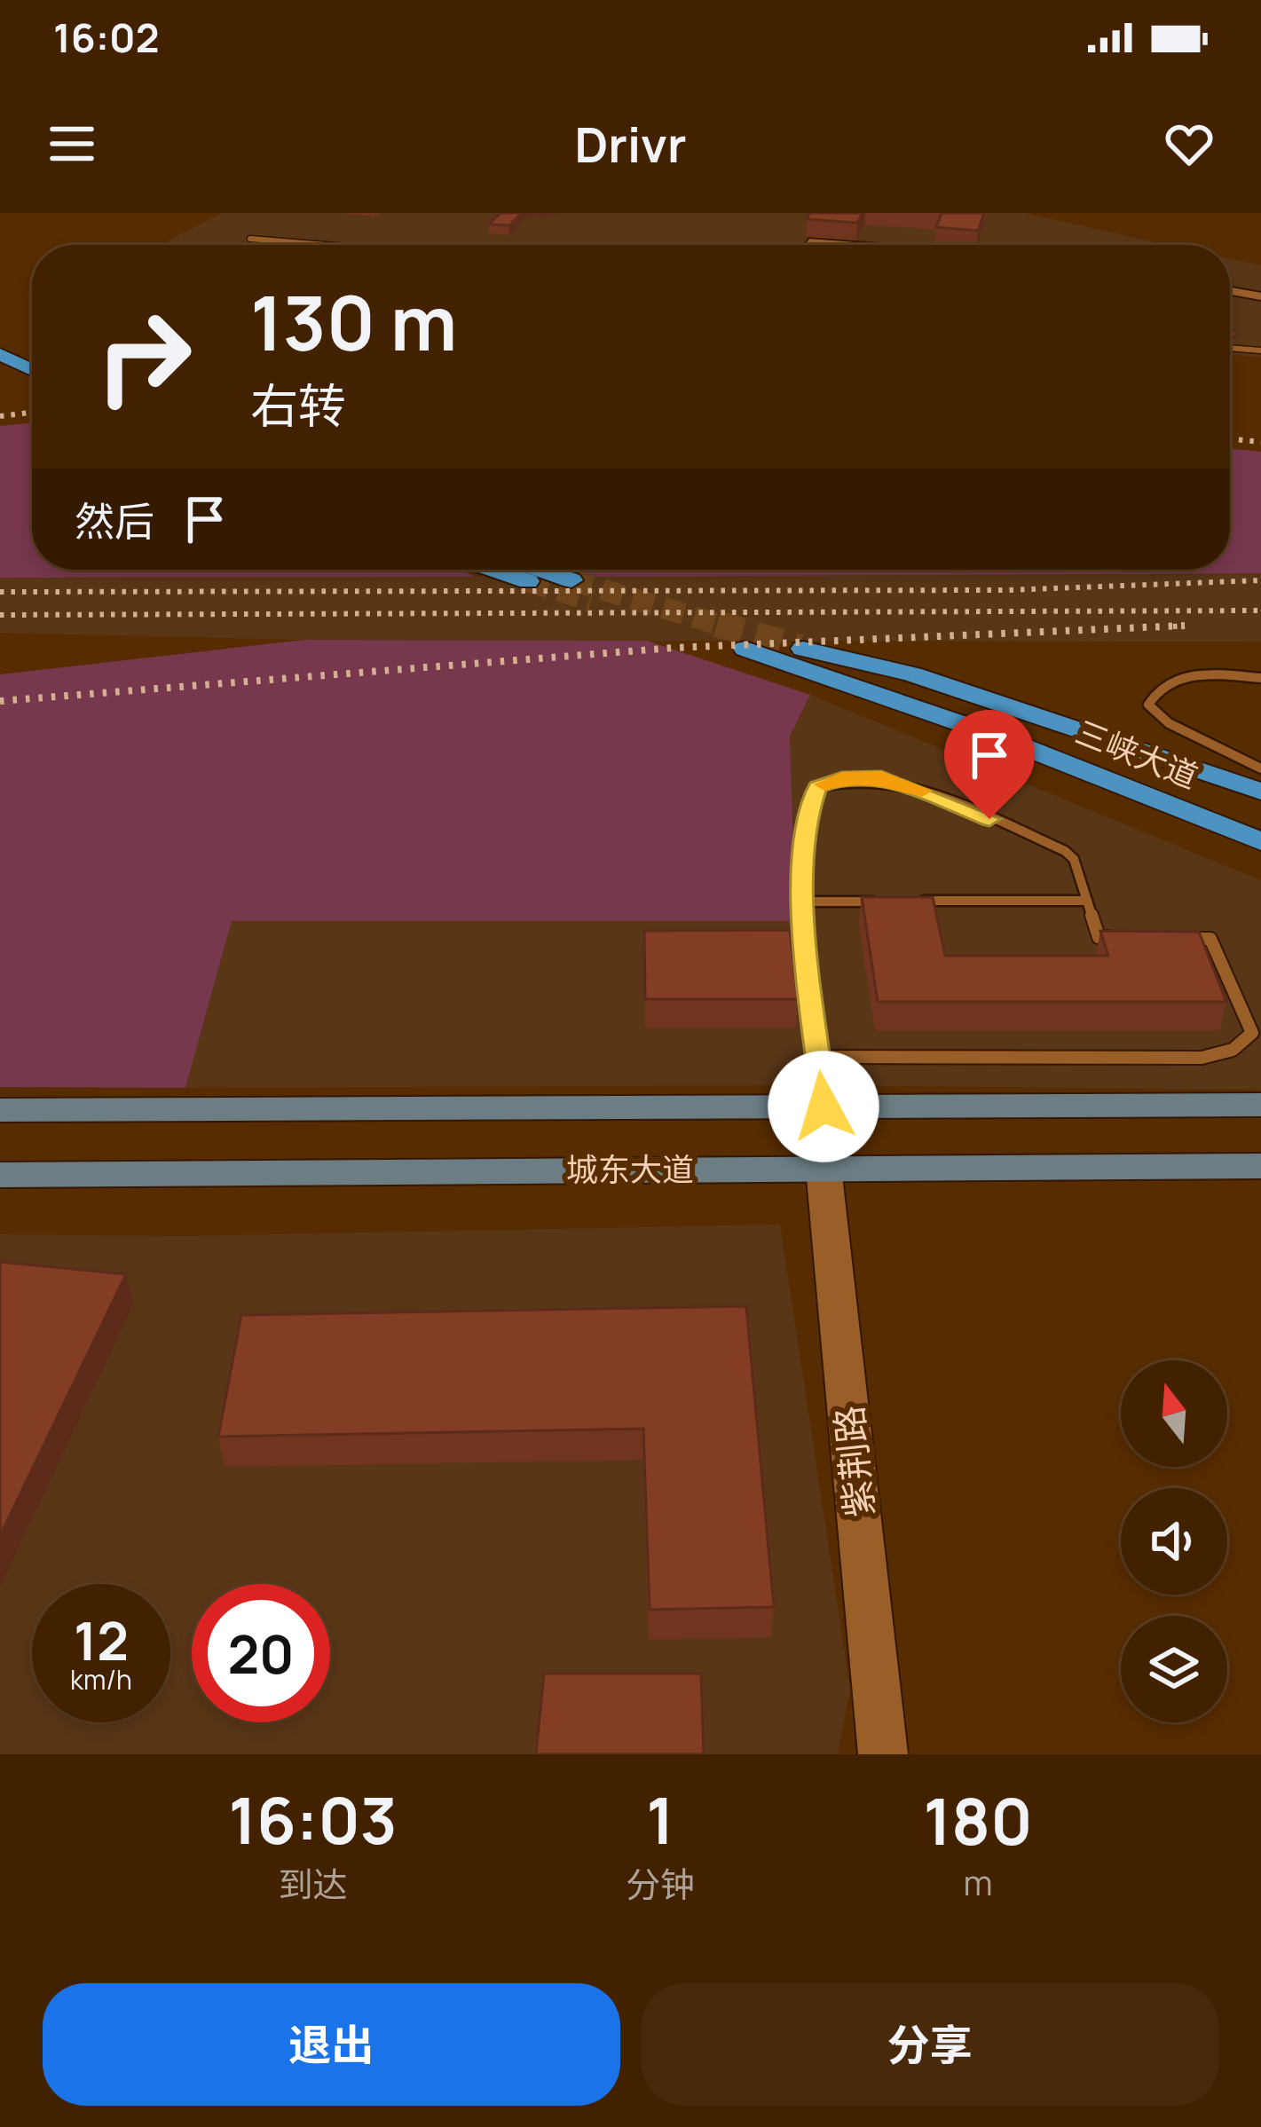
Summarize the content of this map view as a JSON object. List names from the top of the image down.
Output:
{
  "streets": {
    "highway": ["三峡大道"],
    "main road": ["城东大道"],
    "street": ["紫荆路"]
  },
  "crossings": [
    ["城东大道", "紫荆路"]
  ],
  "north": "top",
  "page": {
    "status": "16:02",
    "header": "Drivr",
    "turn": ["130 m", "右转"],
    "then": "然后",
    "speed": "12 km/h",
    "limit": "20",
    "eta": [
      "16:03",
      "到达",
      "1",
      "分钟",
      "180",
      "m"
    ],
    "buttons": ["退出", "分享"]
  }
}
